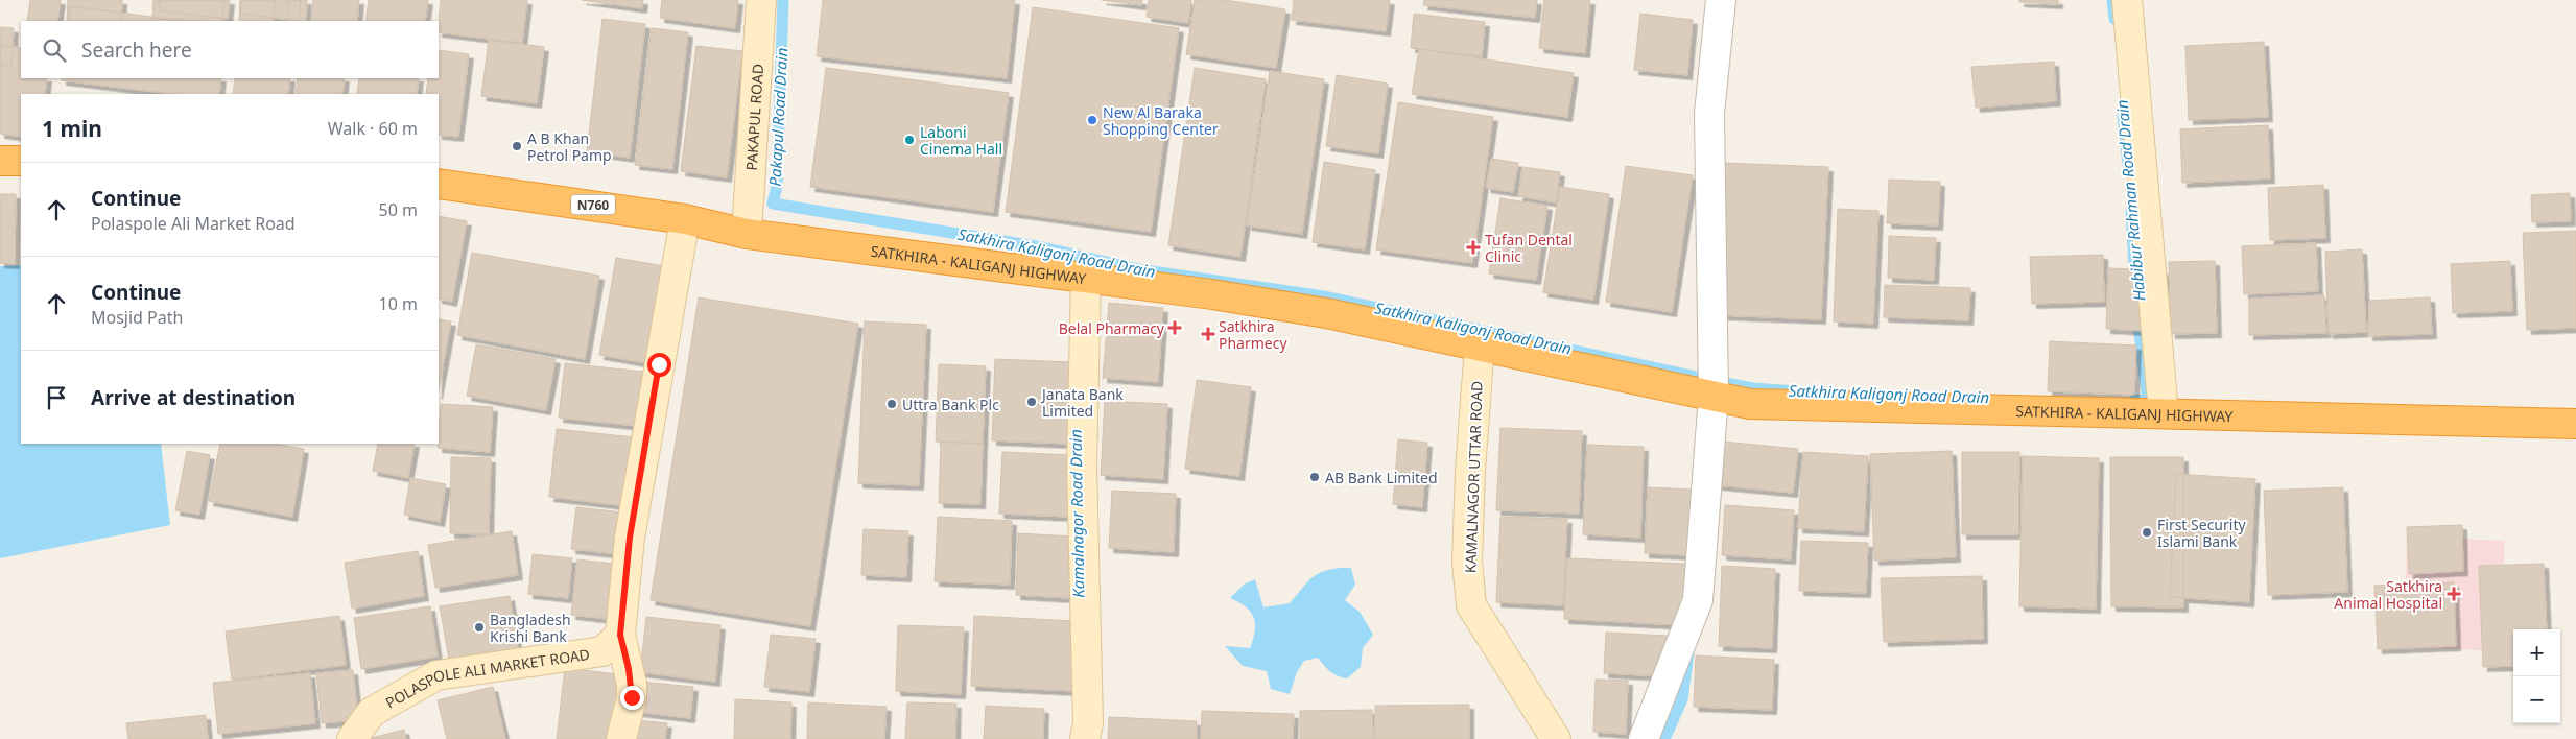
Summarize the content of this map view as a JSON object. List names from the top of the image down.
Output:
{
  "streets": {
    "highway": ["N760", "SATKHIRA - KALIGANJ HIGHWAY"],
    "street": ["PAKAPUL ROAD", "KAMALNAGOR UTTAR ROAD", "POLASPOLE ALI MARKET ROAD"]
  },
  "crossings": [
    ["PAKAPUL ROAD", "SATKHIRA - KALIGANJ HIGHWAY"],
    ["SATKHIRA - KALIGANJ HIGHWAY", "KAMALNAGOR UTTAR ROAD"]
  ],
  "water": [
    "Pakapul Road Drain",
    "Habibur Rahman Road Drain",
    "Satkhira Kaligonj Road Drain",
    "Kamalnagor Road Drain"
  ],
  "places": {
    "other": [
      "New Al Baraka Shopping Center",
      "Laboni Cinema Hall",
      "A B Khan Petrol Pamp",
      "Janata Bank Limited",
      "Uttra Bank Plc",
      "AB Bank Limited",
      "First Security Islami Bank",
      "Bangladesh Krishi Bank"
    ],
    "health": [
      "Tufan Dental Clinic",
      "Belal Pharmacy",
      "Satkhira Pharmecy",
      "Satkhira Animal Hospital"
    ]
  },
  "page": {
    "search": "Search here",
    "heading": ["1 min", "Walk · 60 m"],
    "list": [
      ["Continue", "Polaspole Ali Market Road", "50 m"],
      ["Continue", "Mosjid Path", "10 m"],
      "Arrive at destination"
    ],
    "map_buttons": ["+", "−"]
  }
}
